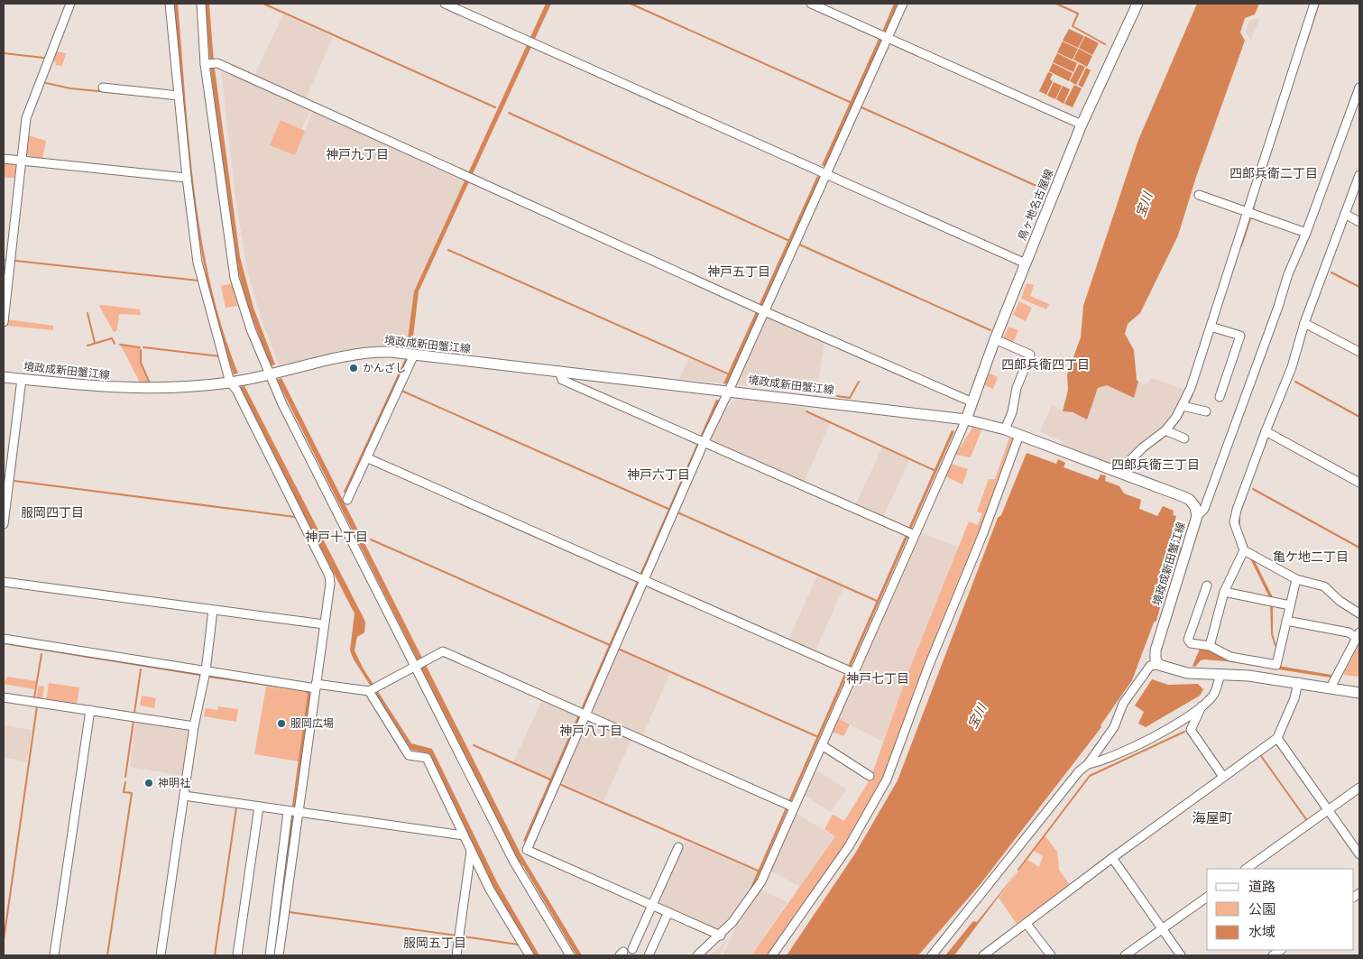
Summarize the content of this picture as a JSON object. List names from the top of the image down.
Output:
{
  "streets": {
    "main road": ["鳥ヶ地名古屋線", "境政成新田蟹江線"]
  },
  "crossings": [
    ["鳥ヶ地名古屋線", "境政成新田蟹江線"]
  ],
  "districts": [
    "神戸九丁目",
    "四郎兵衛二丁目",
    "神戸五丁目",
    "四郎兵衛四丁目",
    "四郎兵衛三丁目",
    "神戸六丁目",
    "服岡四丁目",
    "神戸十丁目",
    "亀ケ地二丁目",
    "神戸七丁目",
    "神戸八丁目",
    "海屋町",
    "服岡五丁目"
  ],
  "water": ["宝川"],
  "places": ["かんざし", "服岡広場", "神明社"],
  "legend": ["道路", "公園", "水域"]
}
